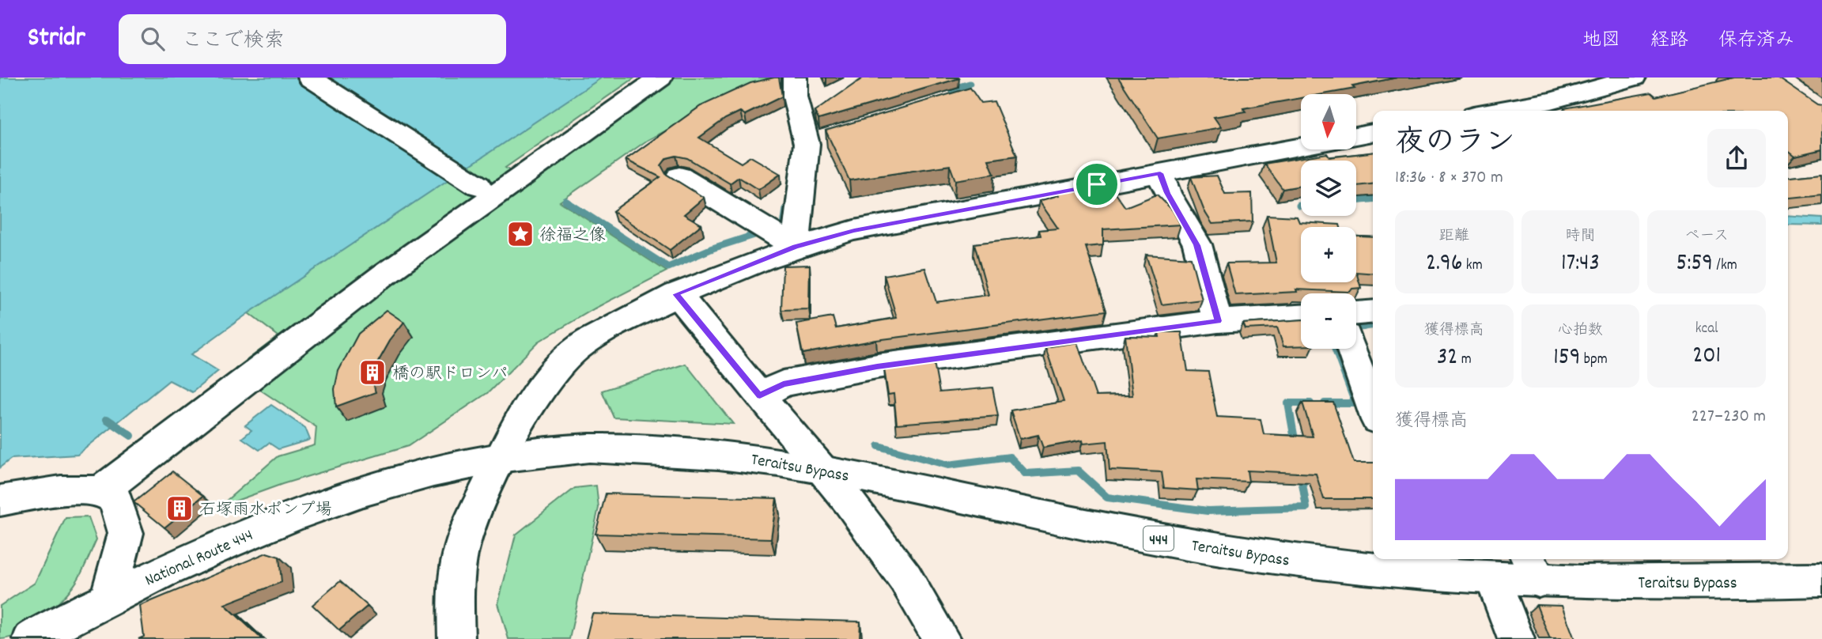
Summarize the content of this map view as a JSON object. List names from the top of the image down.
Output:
{
  "streets": {
    "main road": ["Teraitsu Bypass", "444", "National Route 444"]
  },
  "crossings": [
    ["Teraitsu Bypass", "National Route 444"]
  ],
  "places": {
    "place": ["徐福之像"],
    "building": ["橋の駅ドロンパ", "石塚雨水ポンプ場"]
  },
  "north": "bottom",
  "page": {
    "header": "Stridr",
    "search": "ここで検索",
    "nav": ["地図", "経路", "保存済み"],
    "map_buttons": ["+", "−"],
    "heading": ["夜のラン", "18:36 · 8 × 370 m"],
    "stats": [
      ["距離", "2.96 km"],
      ["時間", "17:43"],
      ["ペース", "5:59 /km"],
      ["獲得標高", "32 m"],
      ["心拍数", "159 bpm"],
      ["kcal", "201"]
    ],
    "chart": ["獲得標高", "227–230 m"]
  }
}
